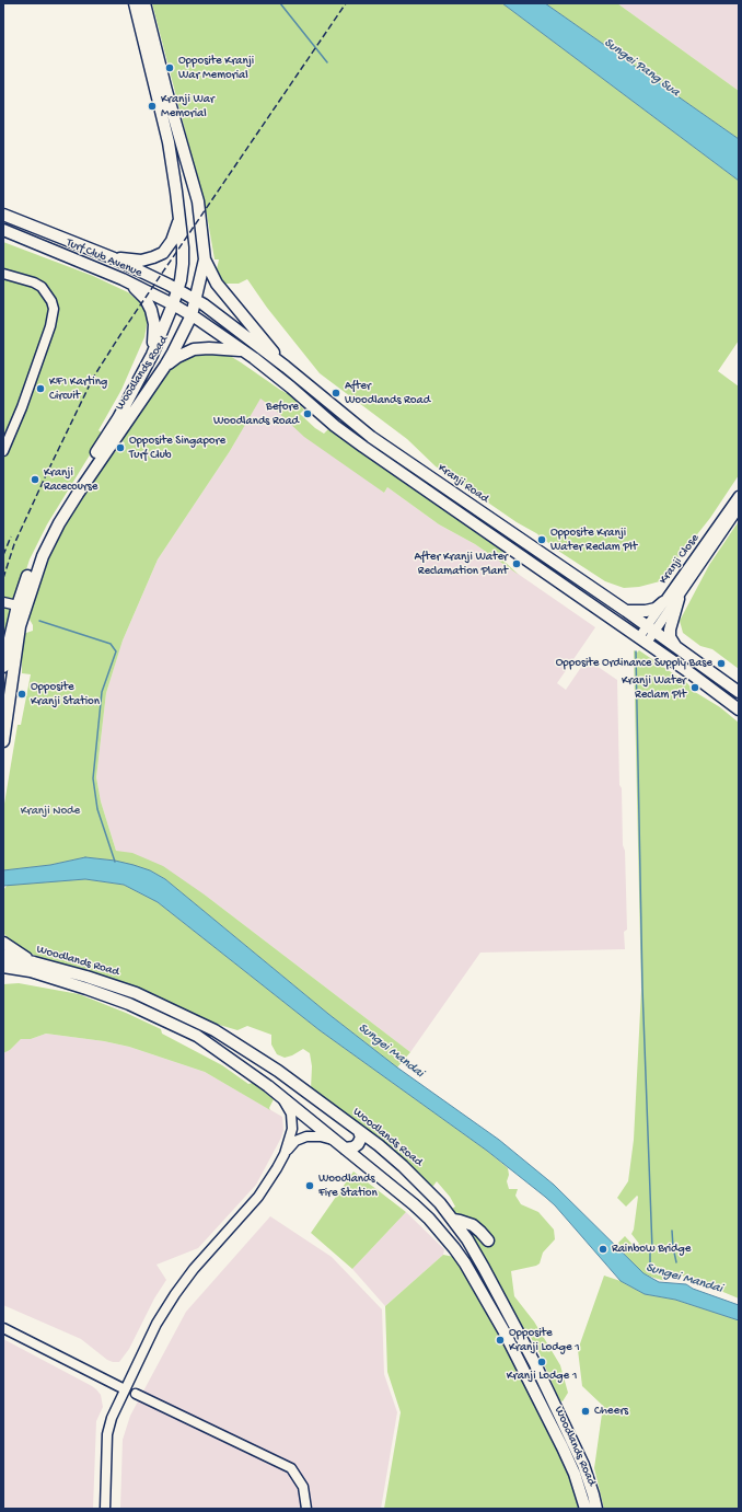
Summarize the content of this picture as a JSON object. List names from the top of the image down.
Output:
{
  "streets": {
    "main road": ["Turf Club Avenue", "Woodlands Road", "Kranji Road"],
    "street": ["Kranji Close"]
  },
  "crossings": [
    ["Turf Club Avenue", "Woodlands Road"],
    ["Turf Club Avenue", "Kranji Road"],
    ["Woodlands Road", "Kranji Road"],
    ["Kranji Road", "Kranji Close"]
  ],
  "water": ["Sungei Pang Sua", "Sungei Mandai"],
  "parks": ["Kranji Node"],
  "places": [
    "Opposite Kranji War Memorial",
    "Kranji War Memorial",
    "KF1 Karting Circuit",
    "After Woodlands Road",
    "Before Woodlands Road",
    "Opposite Singapore Turf Club",
    "Kranji Racecourse",
    "Opposite Kranji Water Reclam Plt",
    "After Kranji Water Reclamation Plant",
    "Opposite Ordinance Supply Base",
    "Kranji Water Reclam Plt",
    "Opposite Kranji Station",
    "Woodlands Fire Station",
    "Rainbow Bridge",
    "Opposite Kranji Lodge 1",
    "Kranji Lodge 1",
    "Cheers"
  ]
}
